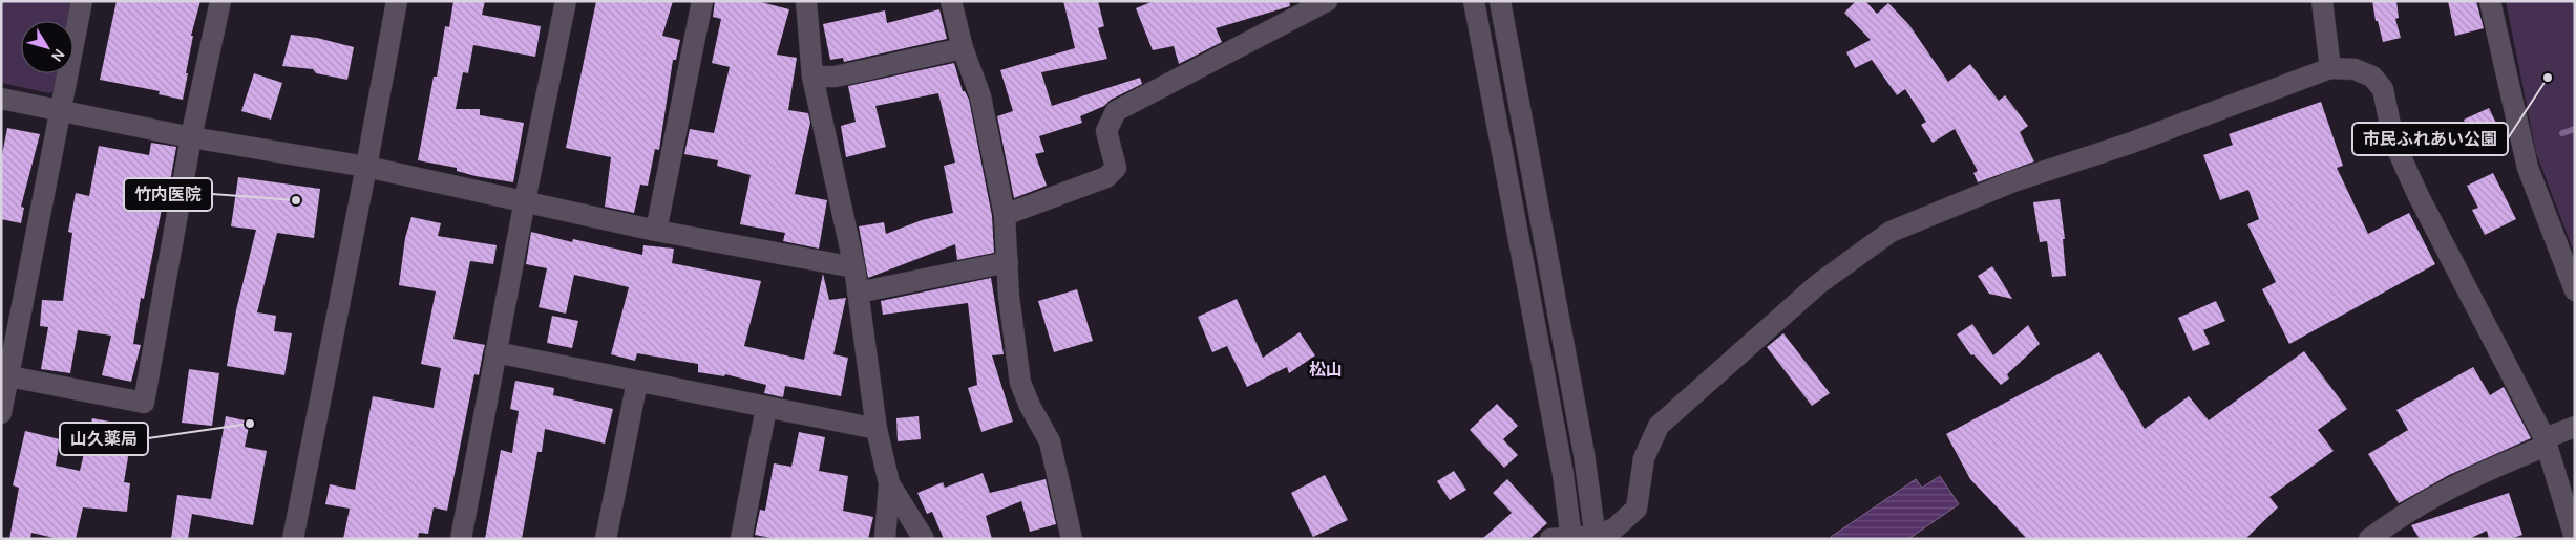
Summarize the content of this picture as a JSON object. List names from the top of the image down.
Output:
{
  "districts": ["松山"],
  "places": ["市民ふれあい公園", "竹内医院", "山久薬局"],
  "north": "bottom right"
}
